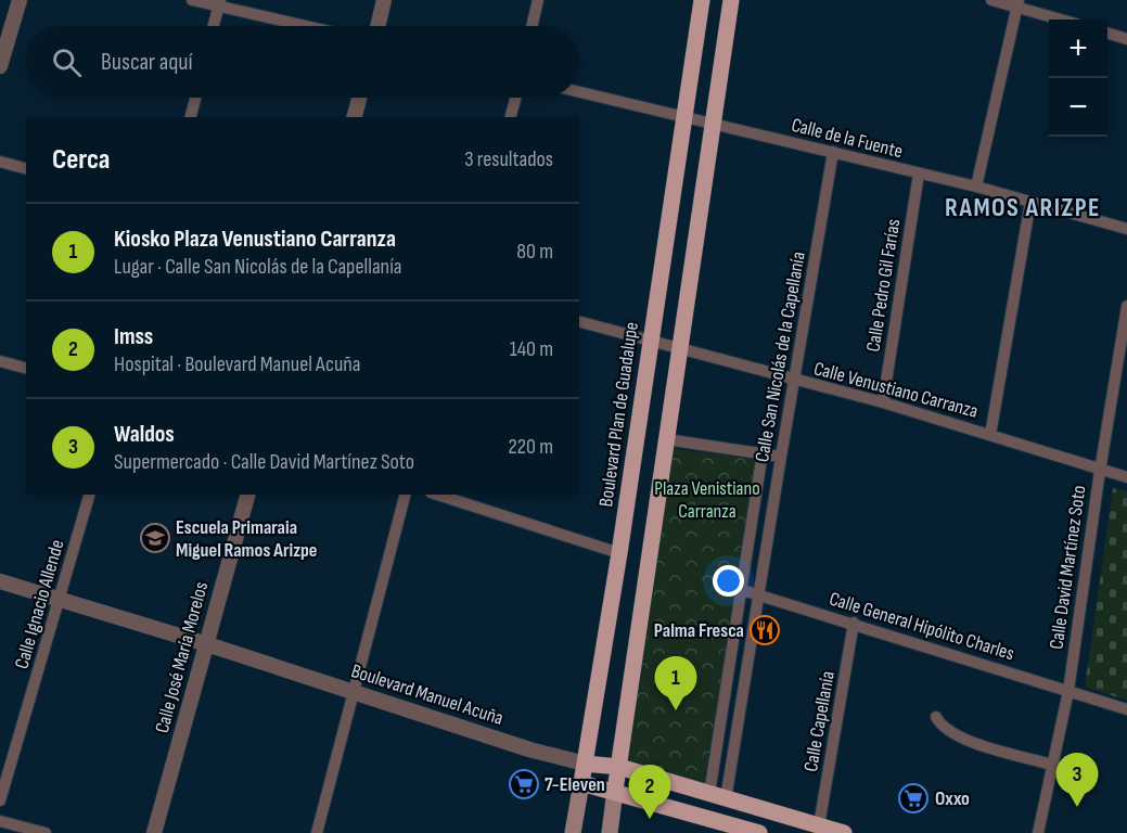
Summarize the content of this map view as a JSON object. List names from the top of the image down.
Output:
{
  "streets": {
    "main road": ["Boulevard Plan de Guadalupe", "Boulevard Manuel Acuña"],
    "street": [
      "Calle de la Fuente",
      "Calle Pedro Gil Farías",
      "Calle San Nicolás de la Capellanía",
      "Calle Venustiano Carranza",
      "Calle David Martínez Soto",
      "Calle Ignacio Allende",
      "Calle General Hipólito Charles",
      "Calle José María Morelos",
      "Calle Capellanía"
    ]
  },
  "crossings": [
    ["Calle de la Fuente", "Calle Pedro Gil Farías"],
    ["Calle de la Fuente", "Calle San Nicolás de la Capellanía"],
    ["Calle de la Fuente", "Boulevard Plan de Guadalupe"],
    ["Calle Pedro Gil Farías", "Calle Venustiano Carranza"],
    ["Calle San Nicolás de la Capellanía", "Calle Venustiano Carranza"],
    ["Calle San Nicolás de la Capellanía", "Calle General Hipólito Charles"],
    ["Calle San Nicolás de la Capellanía", "Boulevard Manuel Acuña"],
    ["Calle Venustiano Carranza", "Boulevard Plan de Guadalupe"],
    ["Calle Venustiano Carranza", "Calle David Martínez Soto"],
    ["Boulevard Plan de Guadalupe", "Boulevard Manuel Acuña"],
    ["Calle David Martínez Soto", "Calle General Hipólito Charles"],
    ["Calle Ignacio Allende", "Boulevard Manuel Acuña"],
    ["Calle General Hipólito Charles", "Calle Capellanía"],
    ["Calle José María Morelos", "Boulevard Manuel Acuña"],
    ["Boulevard Manuel Acuña", "Calle Capellanía"]
  ],
  "districts": ["RAMOS ARIZPE"],
  "parks": ["Plaza Venistiano Carranza"],
  "places": {
    "school or university": ["Escuela Primaraia Miguel Ramos Arizpe"],
    "restaurant": ["Palma Fresca"],
    "supermarket": ["7-Eleven", "Oxxo"]
  },
  "page": {
    "map_buttons": ["+", "−"],
    "search": "Buscar aquí",
    "heading": ["Cerca", "3 resultados"],
    "list": [
      {
        "mark": "1",
        "name": "Kiosko Plaza Venustiano Carranza",
        "note": "Lugar · Calle San Nicolás de la Capellanía",
        "value": "80 m"
      },
      {
        "mark": "2",
        "name": "Imss",
        "note": "Hospital · Boulevard Manuel Acuña",
        "value": "140 m"
      },
      {
        "mark": "3",
        "name": "Waldos",
        "note": "Supermercado · Calle David Martínez Soto",
        "value": "220 m"
      }
    ],
    "pins": ["1", "3", "2"]
  }
}
